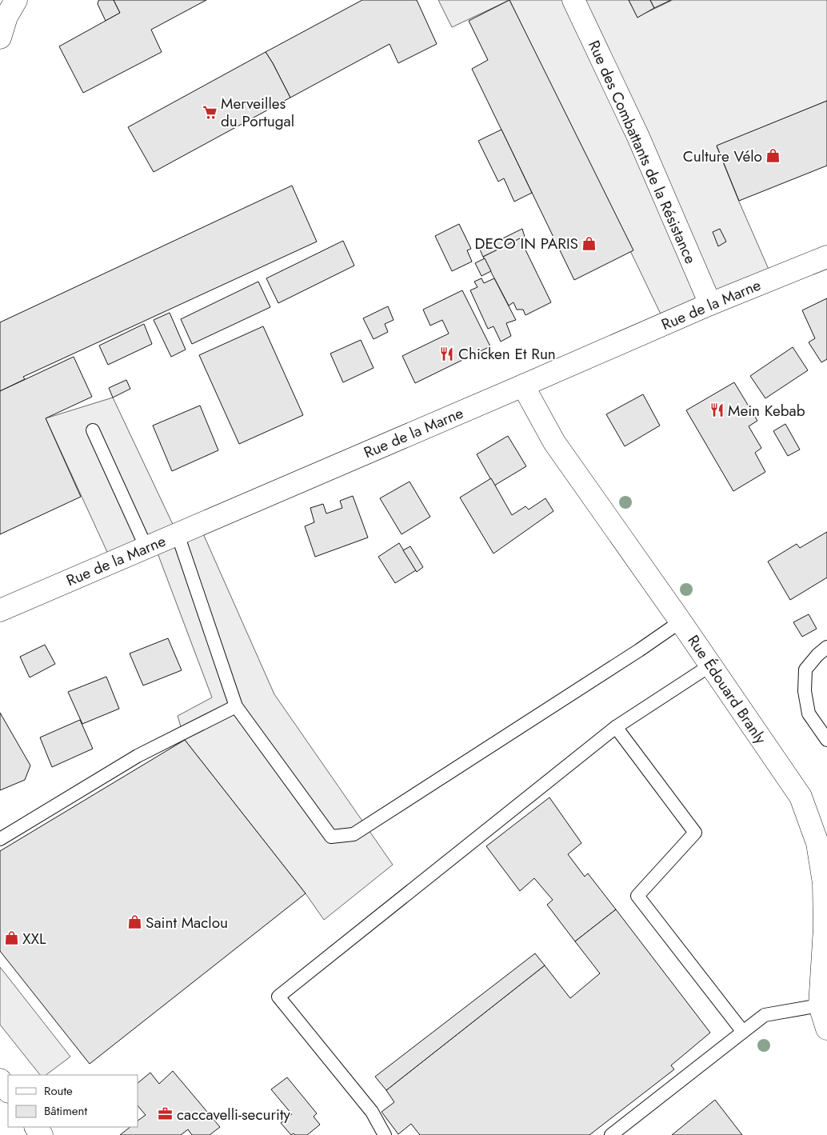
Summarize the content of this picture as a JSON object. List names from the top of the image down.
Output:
{
  "streets": {
    "street": ["Rue des Combattants de la Résistance", "Rue de la Marne", "Rue Édouard Branly"]
  },
  "crossings": [
    ["Rue des Combattants de la Résistance", "Rue de la Marne"],
    ["Rue de la Marne", "Rue Édouard Branly"]
  ],
  "places": {
    "supermarket": ["Merveilles du Portugal"],
    "shop": [
      "Culture Vélo",
      "DECO IN PARIS",
      "Saint Maclou",
      "XXL"
    ],
    "restaurant": ["Chicken Et Run", "Mein Kebab"],
    "office": ["caccavelli-security"]
  },
  "legend": ["Route", "Bâtiment"]
}
